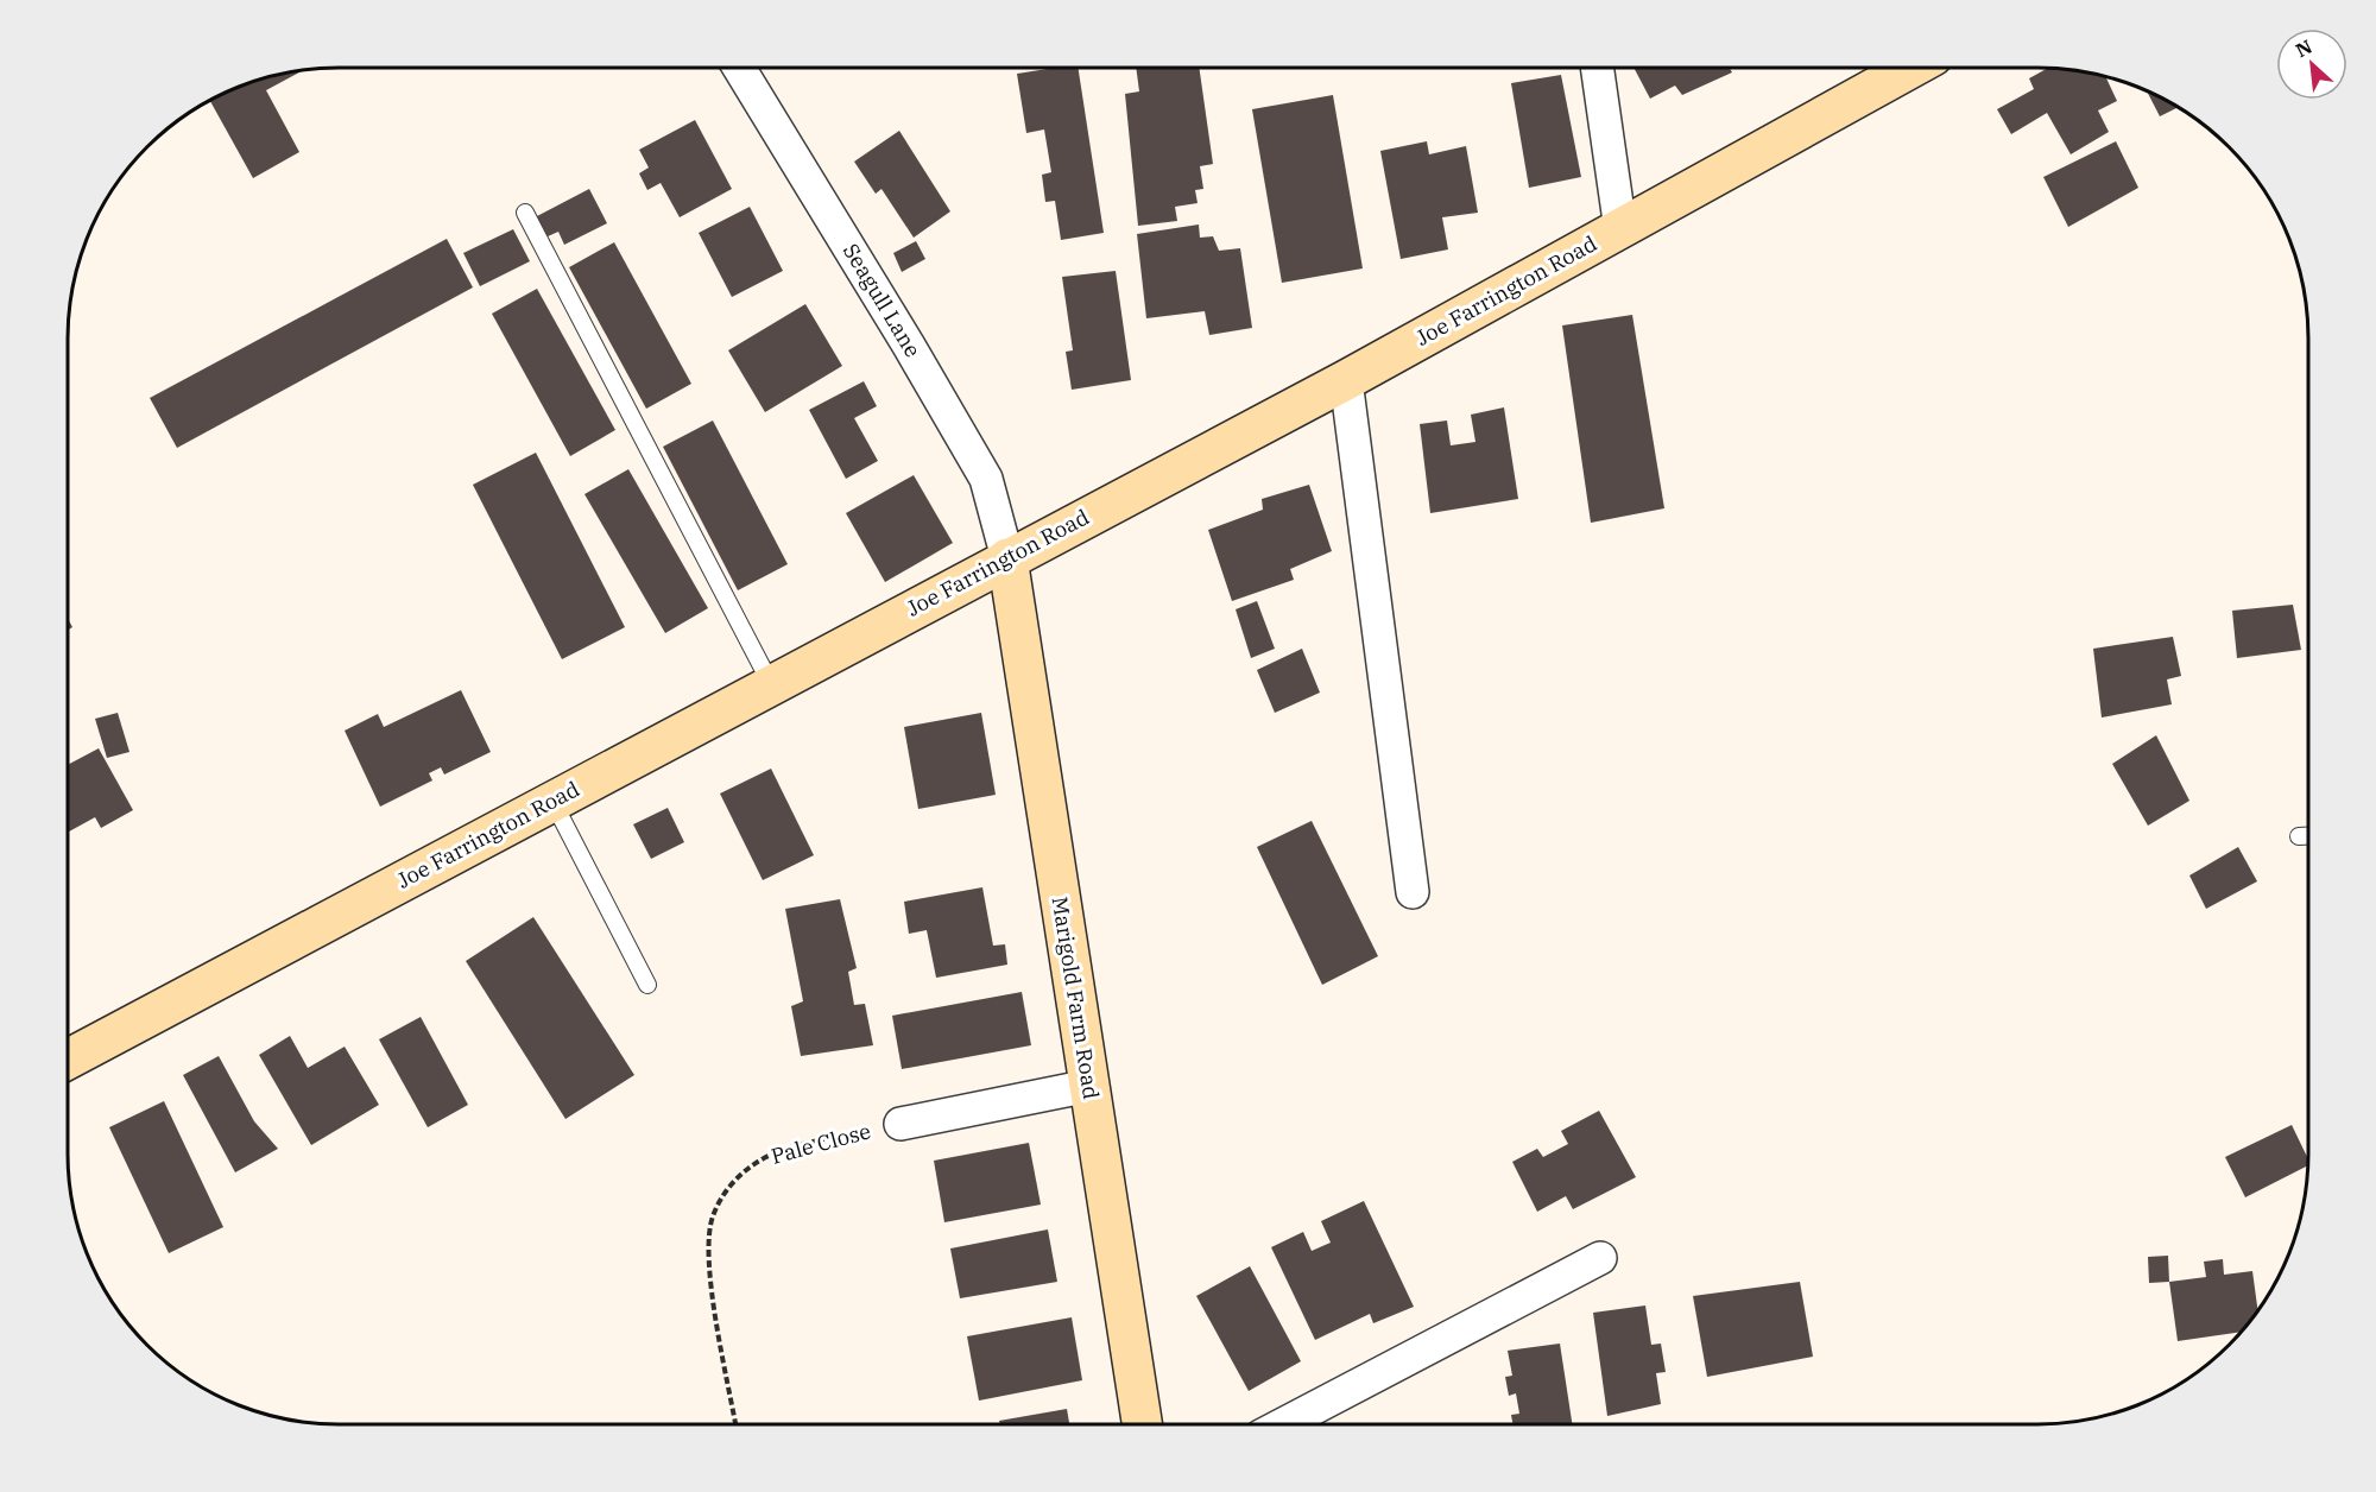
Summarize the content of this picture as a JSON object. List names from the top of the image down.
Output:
{
  "streets": {
    "main road": ["Joe Farrington Road", "Marigold Farm Road"],
    "street": ["Seagull Lane", "Pale Close"]
  },
  "crossings": [
    ["Joe Farrington Road", "Seagull Lane"],
    ["Joe Farrington Road", "Marigold Farm Road"],
    ["Seagull Lane", "Marigold Farm Road"],
    ["Marigold Farm Road", "Pale Close"]
  ],
  "north": "top left"
}
